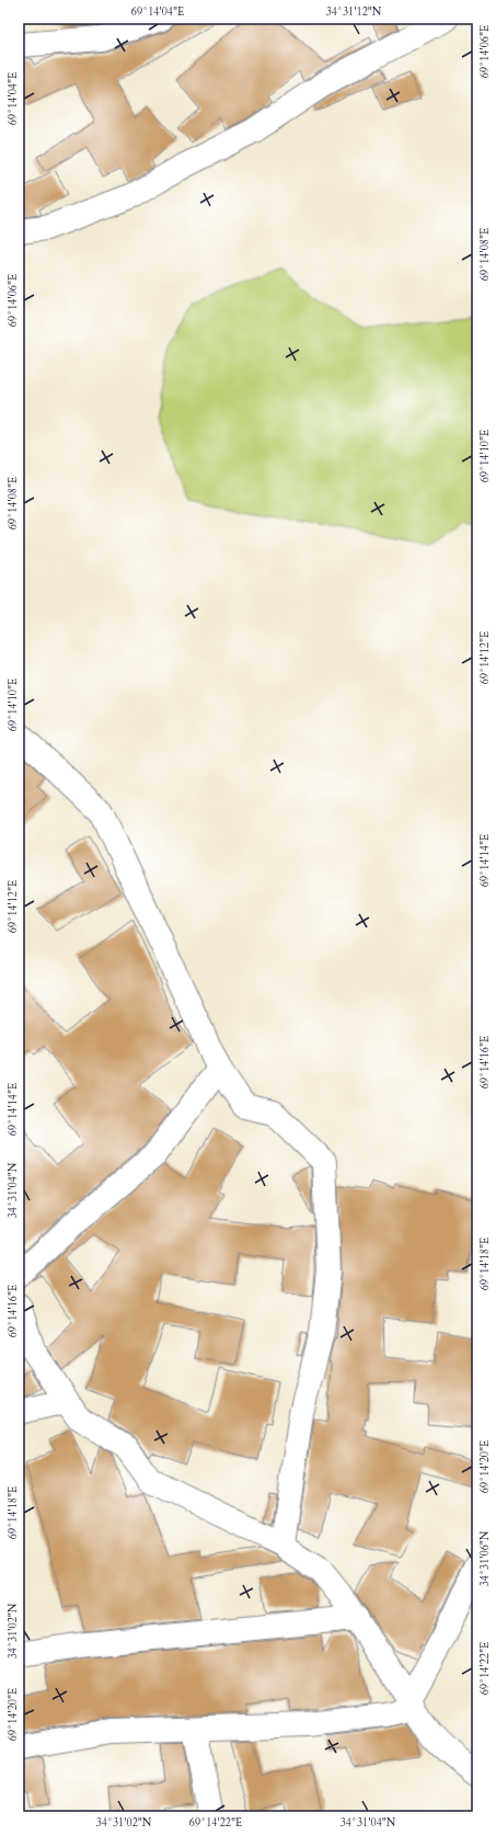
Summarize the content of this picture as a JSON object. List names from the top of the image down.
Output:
{
  "coordinates": [
    "69°14'04\"E",
    "34°31'12\"N",
    "69°14'06\"E",
    "69°14'08\"E",
    "69°14'10\"E",
    "69°14'12\"E",
    "69°14'14\"E",
    "69°14'16\"E",
    "34°31'04\"N",
    "69°14'18\"E",
    "69°14'20\"E",
    "34°31'06\"N",
    "34°31'02\"N",
    "69°14'22\"E"
  ]
}
